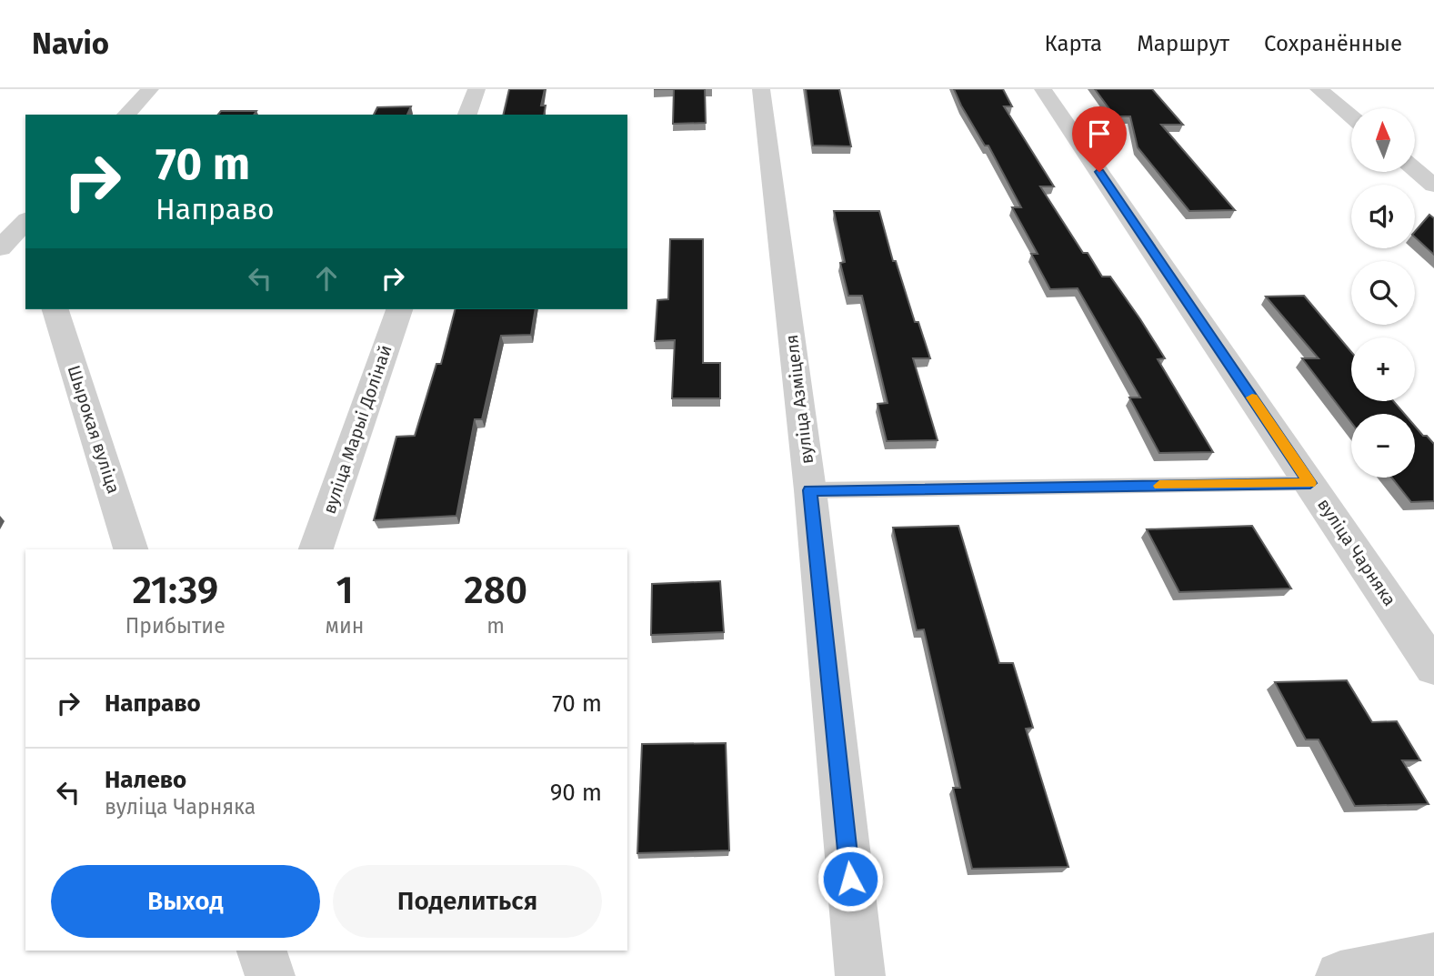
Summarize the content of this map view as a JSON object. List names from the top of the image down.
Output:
{
  "streets": {
    "street": [
      "вуліца Азміцеля",
      "Шырокая вуліца",
      "вуліца Марыі Долінай",
      "вуліца Чарняка"
    ]
  },
  "north": "top",
  "page": {
    "header": "Navio",
    "nav": ["Карта", "Маршрут", "Сохранённые"],
    "map_buttons": ["+", "−"],
    "turn": ["70 m", "Направо"],
    "eta": [
      "21:39",
      "Прибытие",
      "1",
      "мин",
      "280",
      "m"
    ],
    "list": [
      {
        "name": "Направо",
        "value": "70 m"
      },
      {
        "name": "Налево",
        "note": "вуліца Чарняка",
        "value": "90 m"
      }
    ],
    "buttons": ["Выход", "Поделиться"]
  }
}
